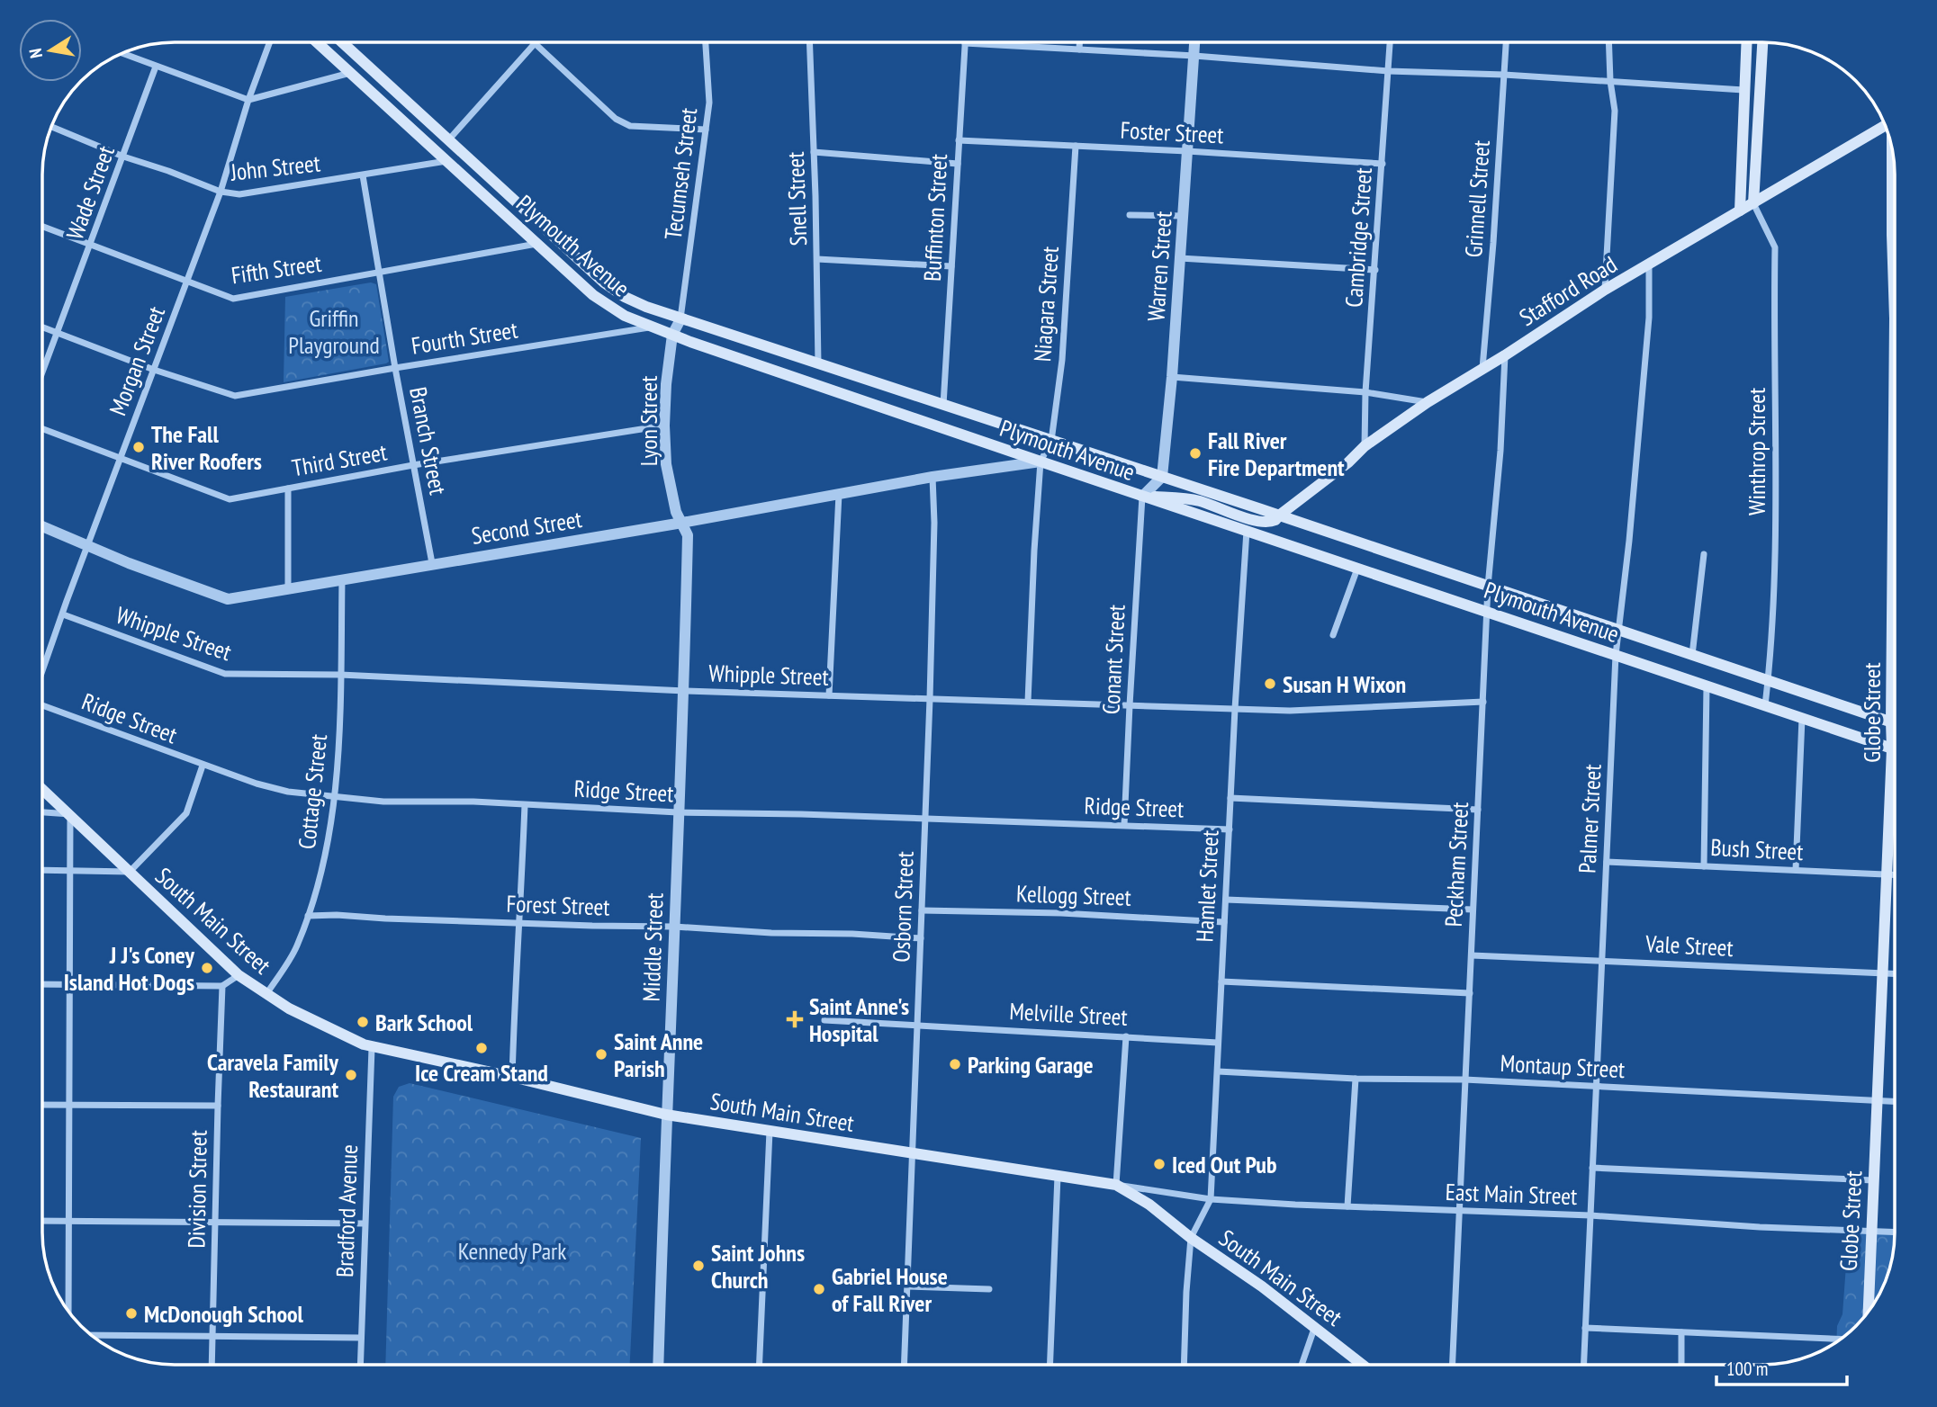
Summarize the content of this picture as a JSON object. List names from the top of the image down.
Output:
{
  "streets": {
    "main road": [
      "Plymouth Avenue",
      "Stafford Road",
      "Globe Street",
      "South Main Street"
    ],
    "street": [
      "Foster Street",
      "John Street",
      "Tecumseh Street",
      "Wade Street",
      "Snell Street",
      "Grinnell Street",
      "Buffinton Street",
      "Cambridge Street",
      "Warren Street",
      "Fifth Street",
      "Niagara Street",
      "Fourth Street",
      "Morgan Street",
      "Lyon Street",
      "Branch Street",
      "Winthrop Street",
      "Third Street",
      "Second Street",
      "Whipple Street",
      "Conant Street",
      "Ridge Street",
      "Cottage Street",
      "Palmer Street",
      "Bush Street",
      "Peckham Street",
      "Hamlet Street",
      "Kellogg Street",
      "Forest Street",
      "Osborn Street",
      "Vale Street",
      "Middle Street",
      "Melville Street",
      "Montaup Street",
      "Division Street",
      "East Main Street",
      "Bradford Avenue"
    ]
  },
  "crossings": [
    ["Foster Street", "Buffinton Street"],
    ["Foster Street", "Cambridge Street"],
    ["Foster Street", "Warren Street"],
    ["Foster Street", "Niagara Street"],
    ["John Street", "Wade Street"],
    ["John Street", "Plymouth Avenue"],
    ["John Street", "Morgan Street"],
    ["John Street", "Branch Street"],
    ["Tecumseh Street", "Plymouth Avenue"],
    ["Tecumseh Street", "Lyon Street"],
    ["Wade Street", "Fifth Street"],
    ["Wade Street", "Fourth Street"],
    ["Snell Street", "Plymouth Avenue"],
    ["Grinnell Street", "Stafford Road"],
    ["Buffinton Street", "Plymouth Avenue"],
    ["Cambridge Street", "Stafford Road"],
    ["Plymouth Avenue", "Warren Street"],
    ["Plymouth Avenue", "Fifth Street"],
    ["Plymouth Avenue", "Stafford Road"],
    ["Plymouth Avenue", "Niagara Street"],
    ["Plymouth Avenue", "Fourth Street"],
    ["Plymouth Avenue", "Lyon Street"],
    ["Plymouth Avenue", "Winthrop Street"],
    ["Plymouth Avenue", "Second Street"],
    ["Plymouth Avenue", "Conant Street"],
    ["Plymouth Avenue", "Globe Street"],
    ["Plymouth Avenue", "Palmer Street"],
    ["Plymouth Avenue", "Peckham Street"],
    ["Plymouth Avenue", "Hamlet Street"],
    ["Fifth Street", "Morgan Street"],
    ["Fifth Street", "Branch Street"],
    ["Stafford Road", "Winthrop Street"],
    ["Stafford Road", "Palmer Street"],
    ["Stafford Road", "Peckham Street"],
    ["Niagara Street", "Second Street"],
    ["Fourth Street", "Morgan Street"],
    ["Fourth Street", "Branch Street"],
    ["Morgan Street", "Third Street"],
    ["Morgan Street", "Second Street"],
    ["Morgan Street", "Whipple Street"],
    ["Lyon Street", "Third Street"],
    ["Lyon Street", "Second Street"],
    ["Lyon Street", "Middle Street"],
    ["Branch Street", "Third Street"],
    ["Branch Street", "Second Street"],
    ["Second Street", "Cottage Street"],
    ["Second Street", "Osborn Street"],
    ["Second Street", "Middle Street"],
    ["Whipple Street", "Conant Street"],
    ["Whipple Street", "Cottage Street"],
    ["Whipple Street", "Peckham Street"],
    ["Whipple Street", "Hamlet Street"],
    ["Whipple Street", "Osborn Street"],
    ["Whipple Street", "Middle Street"],
    ["Conant Street", "Ridge Street"],
    ["Globe Street", "Bush Street"],
    ["Globe Street", "Vale Street"],
    ["Globe Street", "Montaup Street"],
    ["Globe Street", "East Main Street"],
    ["Ridge Street", "Cottage Street"],
    ["Ridge Street", "Hamlet Street"],
    ["Ridge Street", "Osborn Street"],
    ["Ridge Street", "Middle Street"],
    ["Cottage Street", "Forest Street"],
    ["Cottage Street", "South Main Street"],
    ["Palmer Street", "Bush Street"],
    ["Palmer Street", "Vale Street"],
    ["Palmer Street", "Montaup Street"],
    ["Palmer Street", "East Main Street"],
    ["Peckham Street", "Vale Street"],
    ["Peckham Street", "Montaup Street"],
    ["Peckham Street", "East Main Street"],
    ["Hamlet Street", "Kellogg Street"],
    ["Hamlet Street", "South Main Street"],
    ["Hamlet Street", "Melville Street"],
    ["Hamlet Street", "Montaup Street"],
    ["Hamlet Street", "East Main Street"],
    ["Kellogg Street", "Osborn Street"],
    ["Forest Street", "Osborn Street"],
    ["Forest Street", "Middle Street"],
    ["Osborn Street", "South Main Street"],
    ["Osborn Street", "Melville Street"],
    ["South Main Street", "Middle Street"],
    ["South Main Street", "East Main Street"],
    ["South Main Street", "Bradford Avenue"]
  ],
  "parks": ["Griffin Playground", "Kennedy Park"],
  "places": {
    "other": [
      "The Fall River Roofers",
      "Fall River Fire Department",
      "Susan H Wixon",
      "J J's Coney Island Hot Dogs",
      "Bark School",
      "Ice Cream Stand",
      "Saint Anne Parish",
      "Parking Garage",
      "Caravela Family Restaurant",
      "Iced Out Pub",
      "Saint Johns Church",
      "Gabriel House of Fall River",
      "McDonough School"
    ],
    "health": ["Saint Anne's Hospital"]
  },
  "scale_bar": "100 m",
  "north": "left"
}
